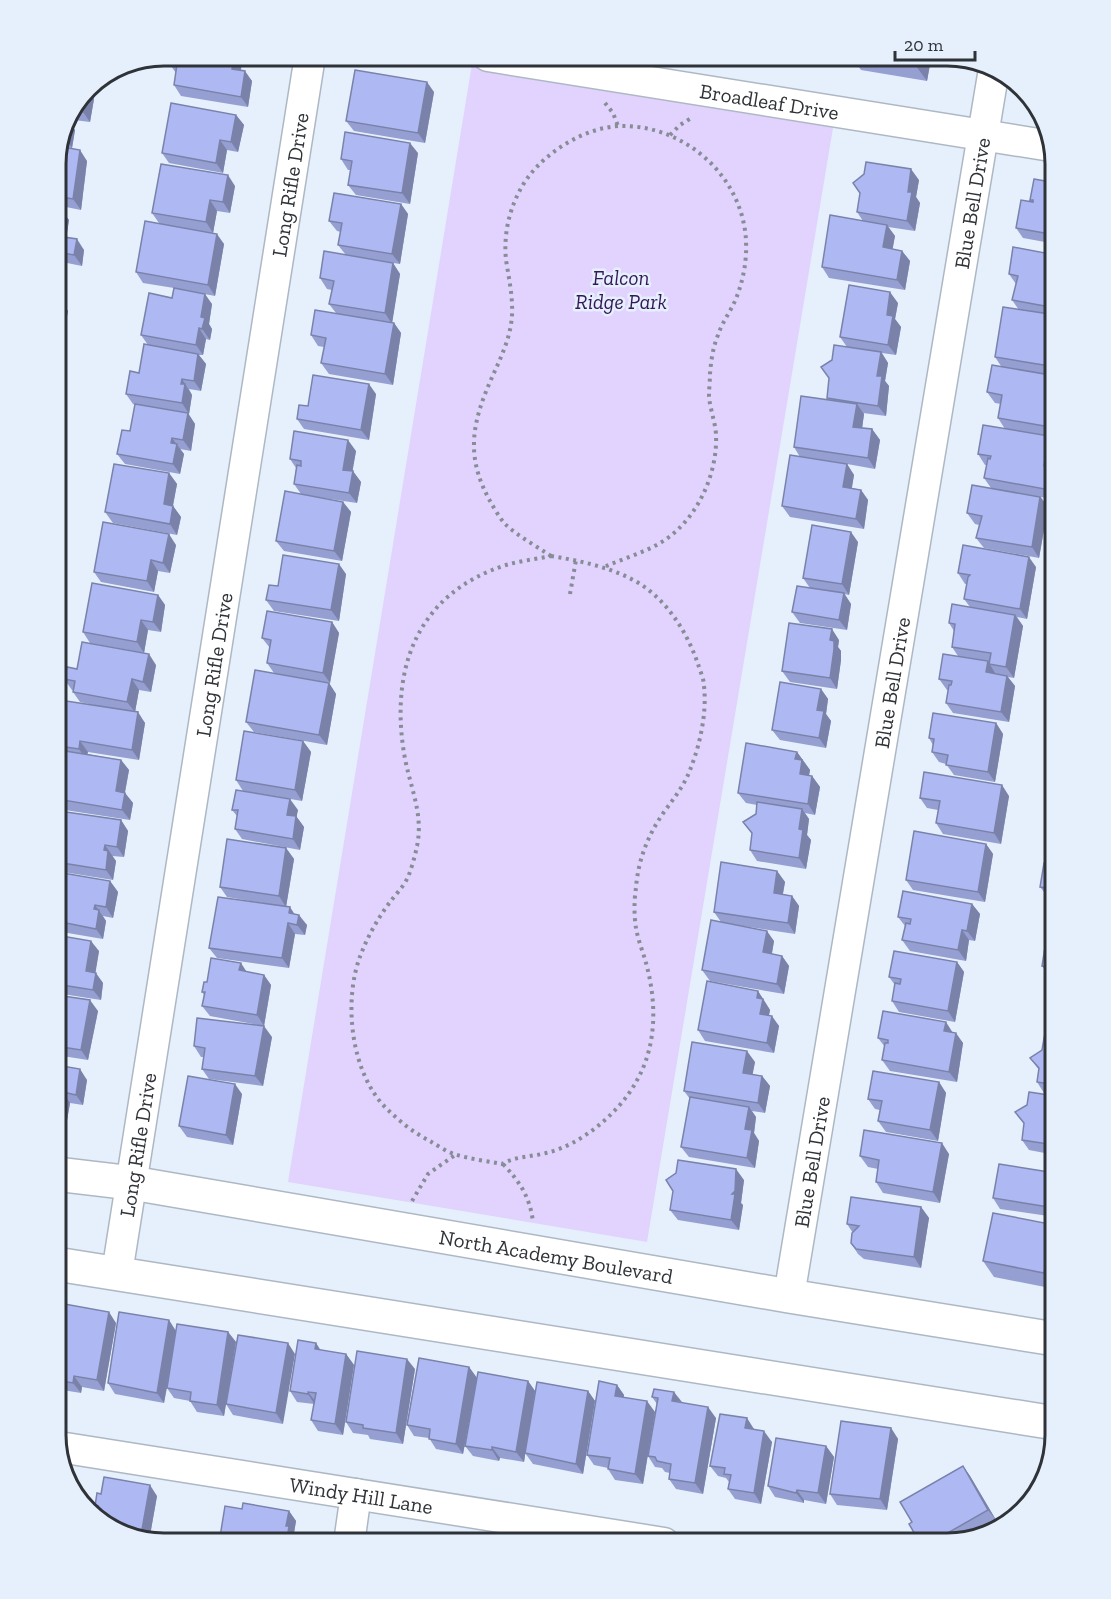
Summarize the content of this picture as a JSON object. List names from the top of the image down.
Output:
{
  "streets": {
    "street": [
      "Broadleaf Drive",
      "Long Rifle Drive",
      "Blue Bell Drive",
      "North Academy Boulevard",
      "Windy Hill Lane"
    ]
  },
  "crossings": [
    ["Broadleaf Drive", "Blue Bell Drive"],
    ["Long Rifle Drive", "North Academy Boulevard"],
    ["Blue Bell Drive", "North Academy Boulevard"]
  ],
  "parks": ["Falcon Ridge Park"],
  "scale_bar": "20 m"
}
